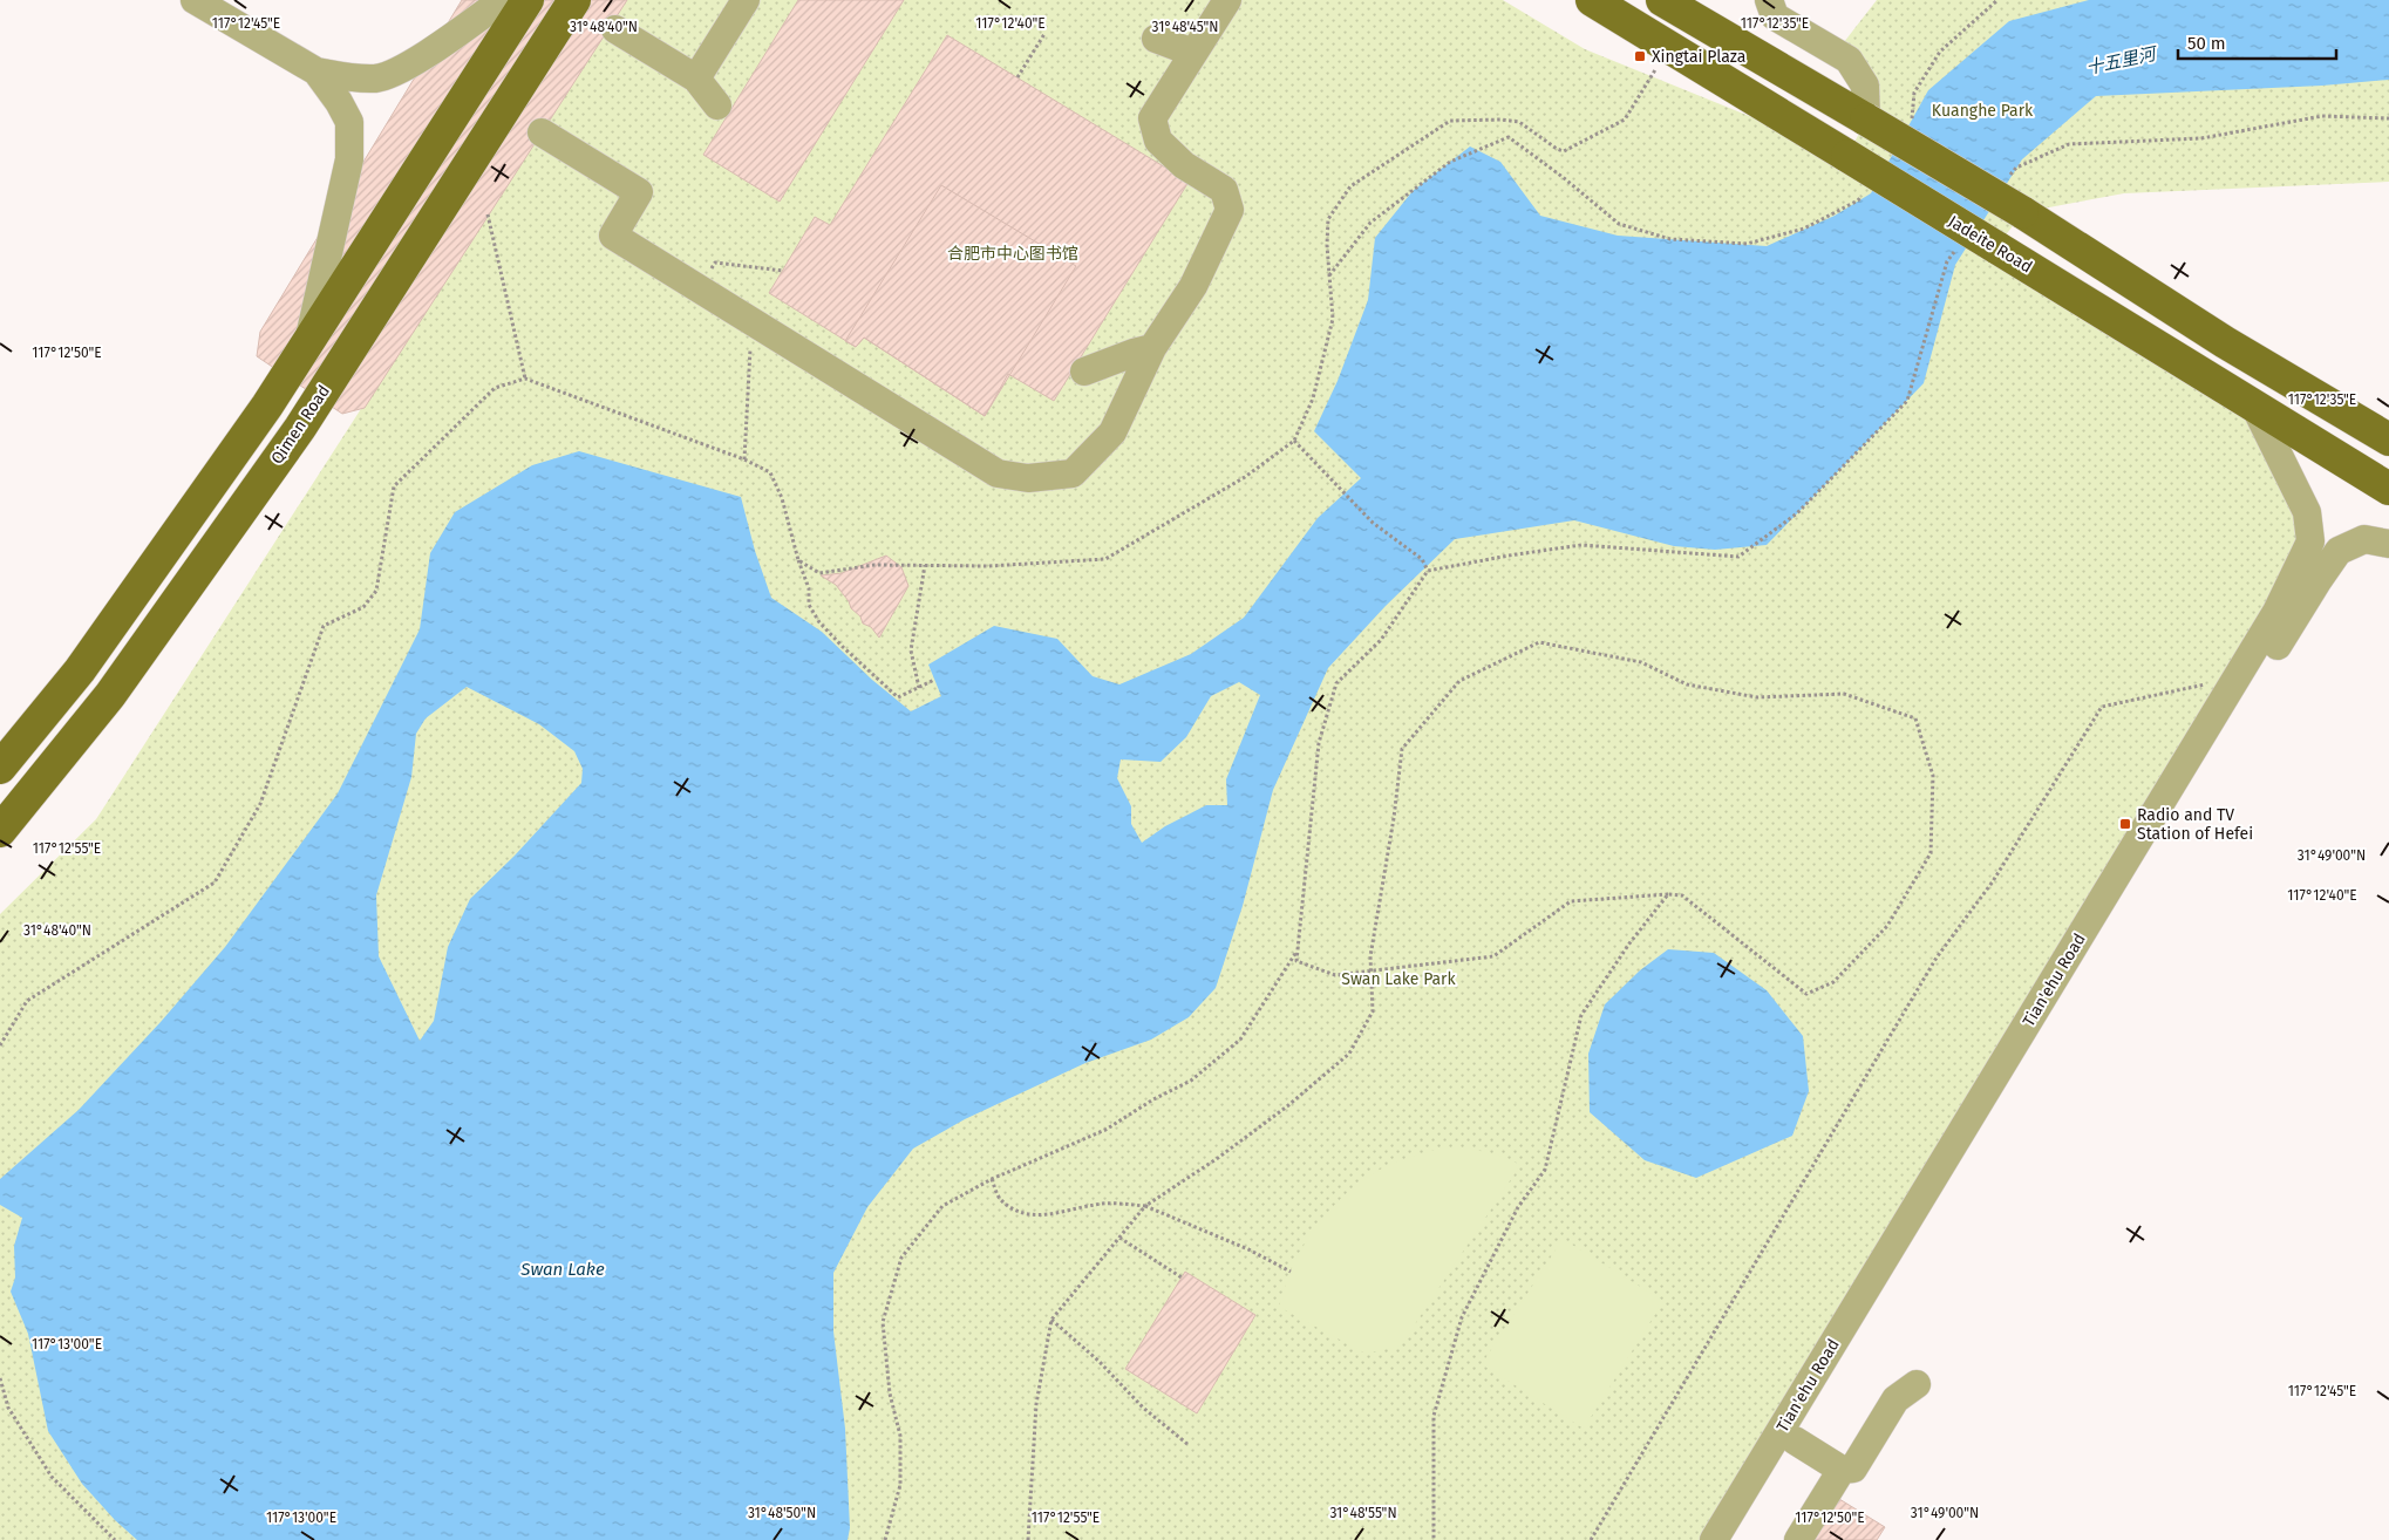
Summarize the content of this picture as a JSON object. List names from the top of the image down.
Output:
{
  "streets": {
    "main road": ["Jadeite Road", "Qimen Road"],
    "street": ["Tian'ehu Road"]
  },
  "crossings": [
    ["Jadeite Road", "Tian'ehu Road"]
  ],
  "water": ["十五里河", "Swan Lake"],
  "parks": ["Kuanghe Park", "合肥市中心图书馆", "Swan Lake Park"],
  "places": {
    "transit": ["Xingtai Plaza", "Radio and TV Station of Hefei"]
  },
  "scale_bar": "50 m",
  "coordinates": [
    "117°12'45\"E",
    "117°12'35\"E",
    "117°12'40\"E",
    "31°48'40\"N",
    "31°48'45\"N",
    "117°12'50\"E",
    "117°12'55\"E",
    "31°49'00\"N",
    "117°13'00\"E",
    "31°48'50\"N",
    "31°48'55\"N"
  ]
}
